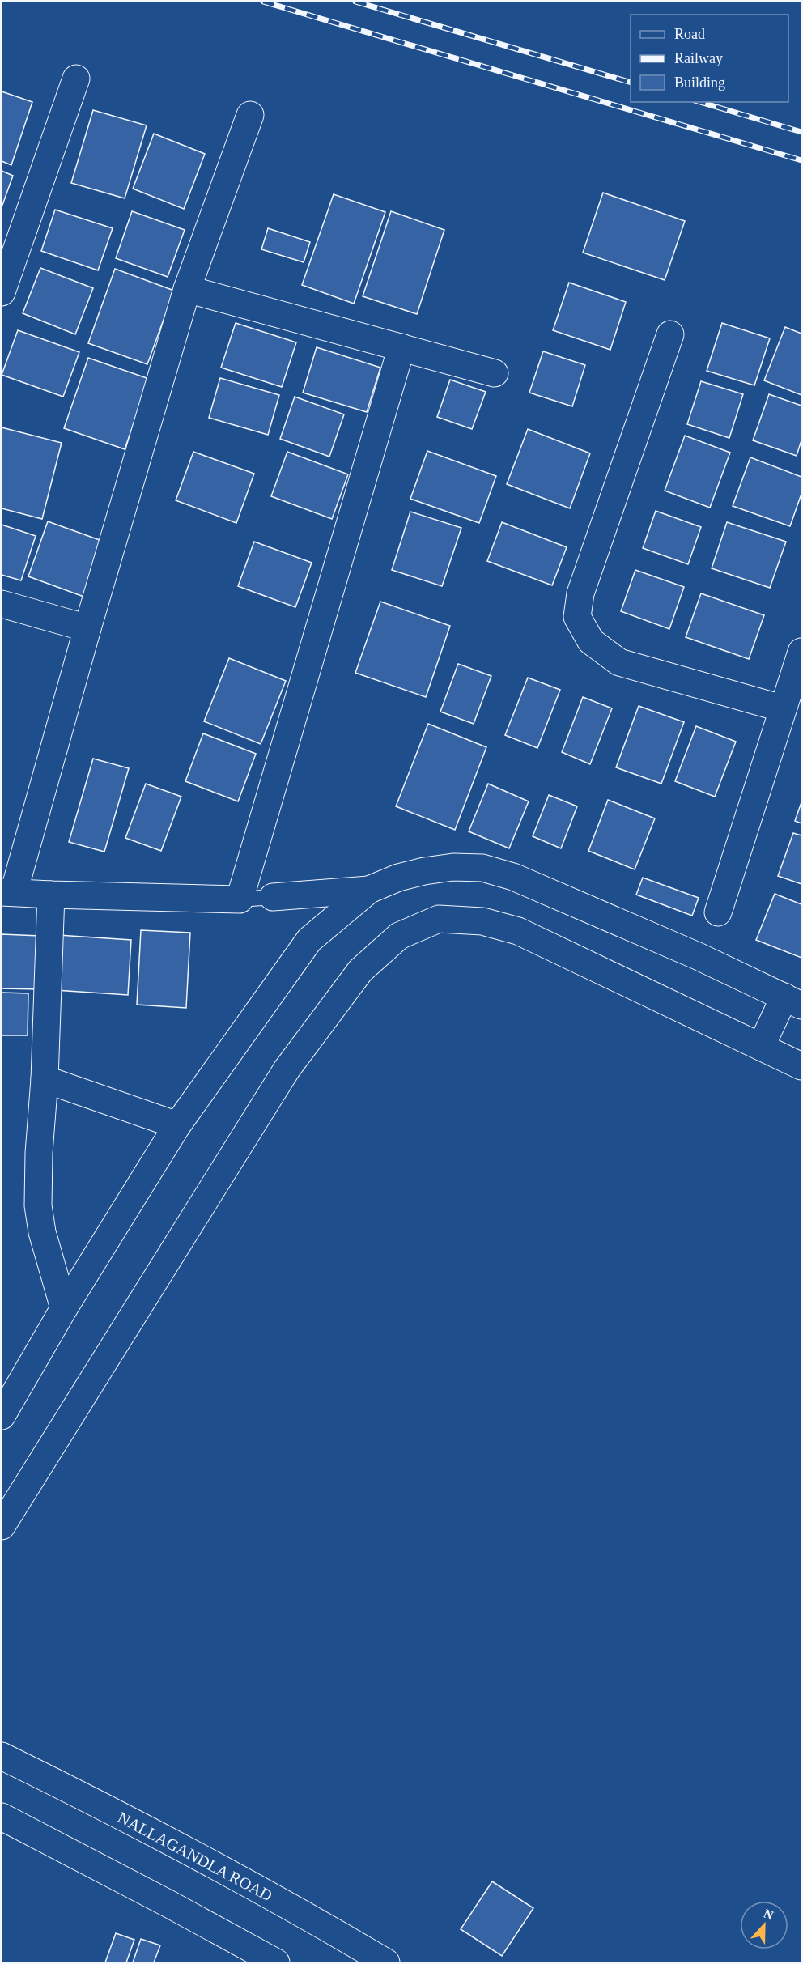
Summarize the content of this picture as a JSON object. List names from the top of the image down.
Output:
{
  "streets": {
    "street": ["NALLAGANDLA ROAD"]
  },
  "legend": ["Road", "Railway", "Building"],
  "north": "top"
}
